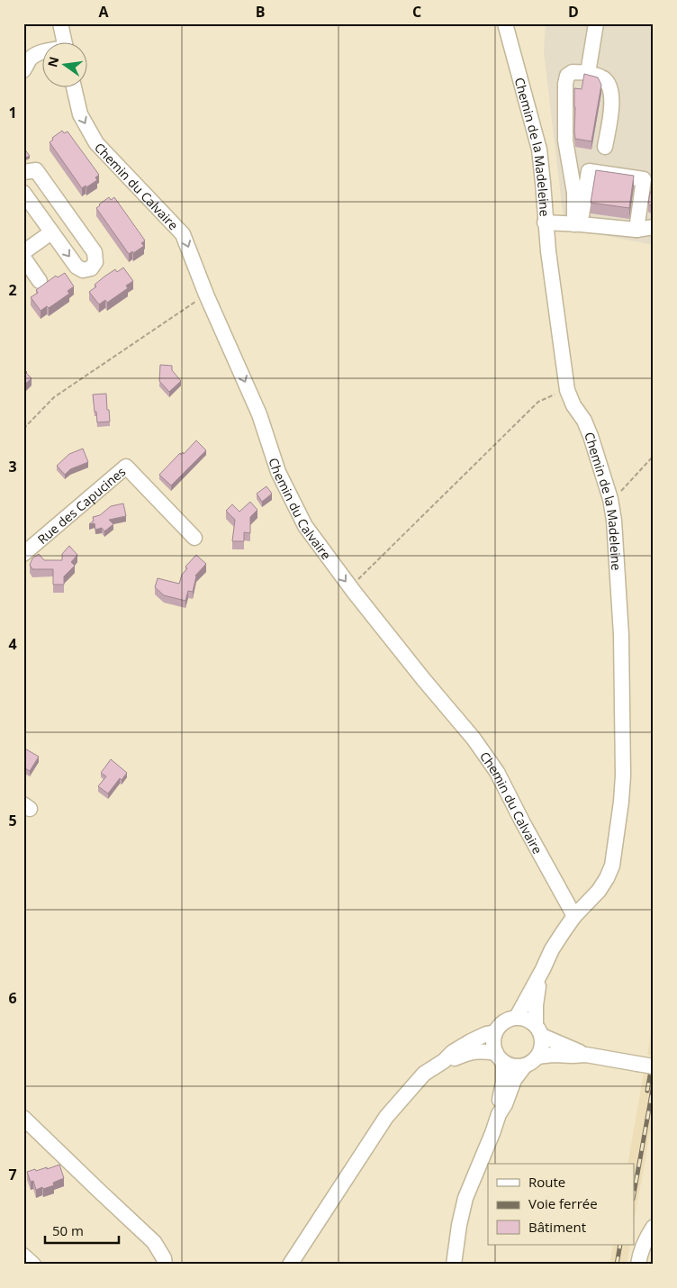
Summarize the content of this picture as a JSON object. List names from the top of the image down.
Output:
{
  "streets": {
    "street": ["Chemin de la Madeleine", "Chemin du Calvaire", "Rue des Capucines"]
  },
  "crossings": [
    ["Chemin de la Madeleine", "Chemin du Calvaire"]
  ],
  "one_way": ["Chemin du Calvaire"],
  "legend": ["Route", "Voie ferrée", "Bâtiment"],
  "scale_bar": "50 m",
  "north": "left",
  "grid": {
    "columns": [
      "A",
      "B",
      "C",
      "D"
    ],
    "rows": [
      "1",
      "2",
      "3",
      "4",
      "5",
      "6",
      "7"
    ]
  }
}
